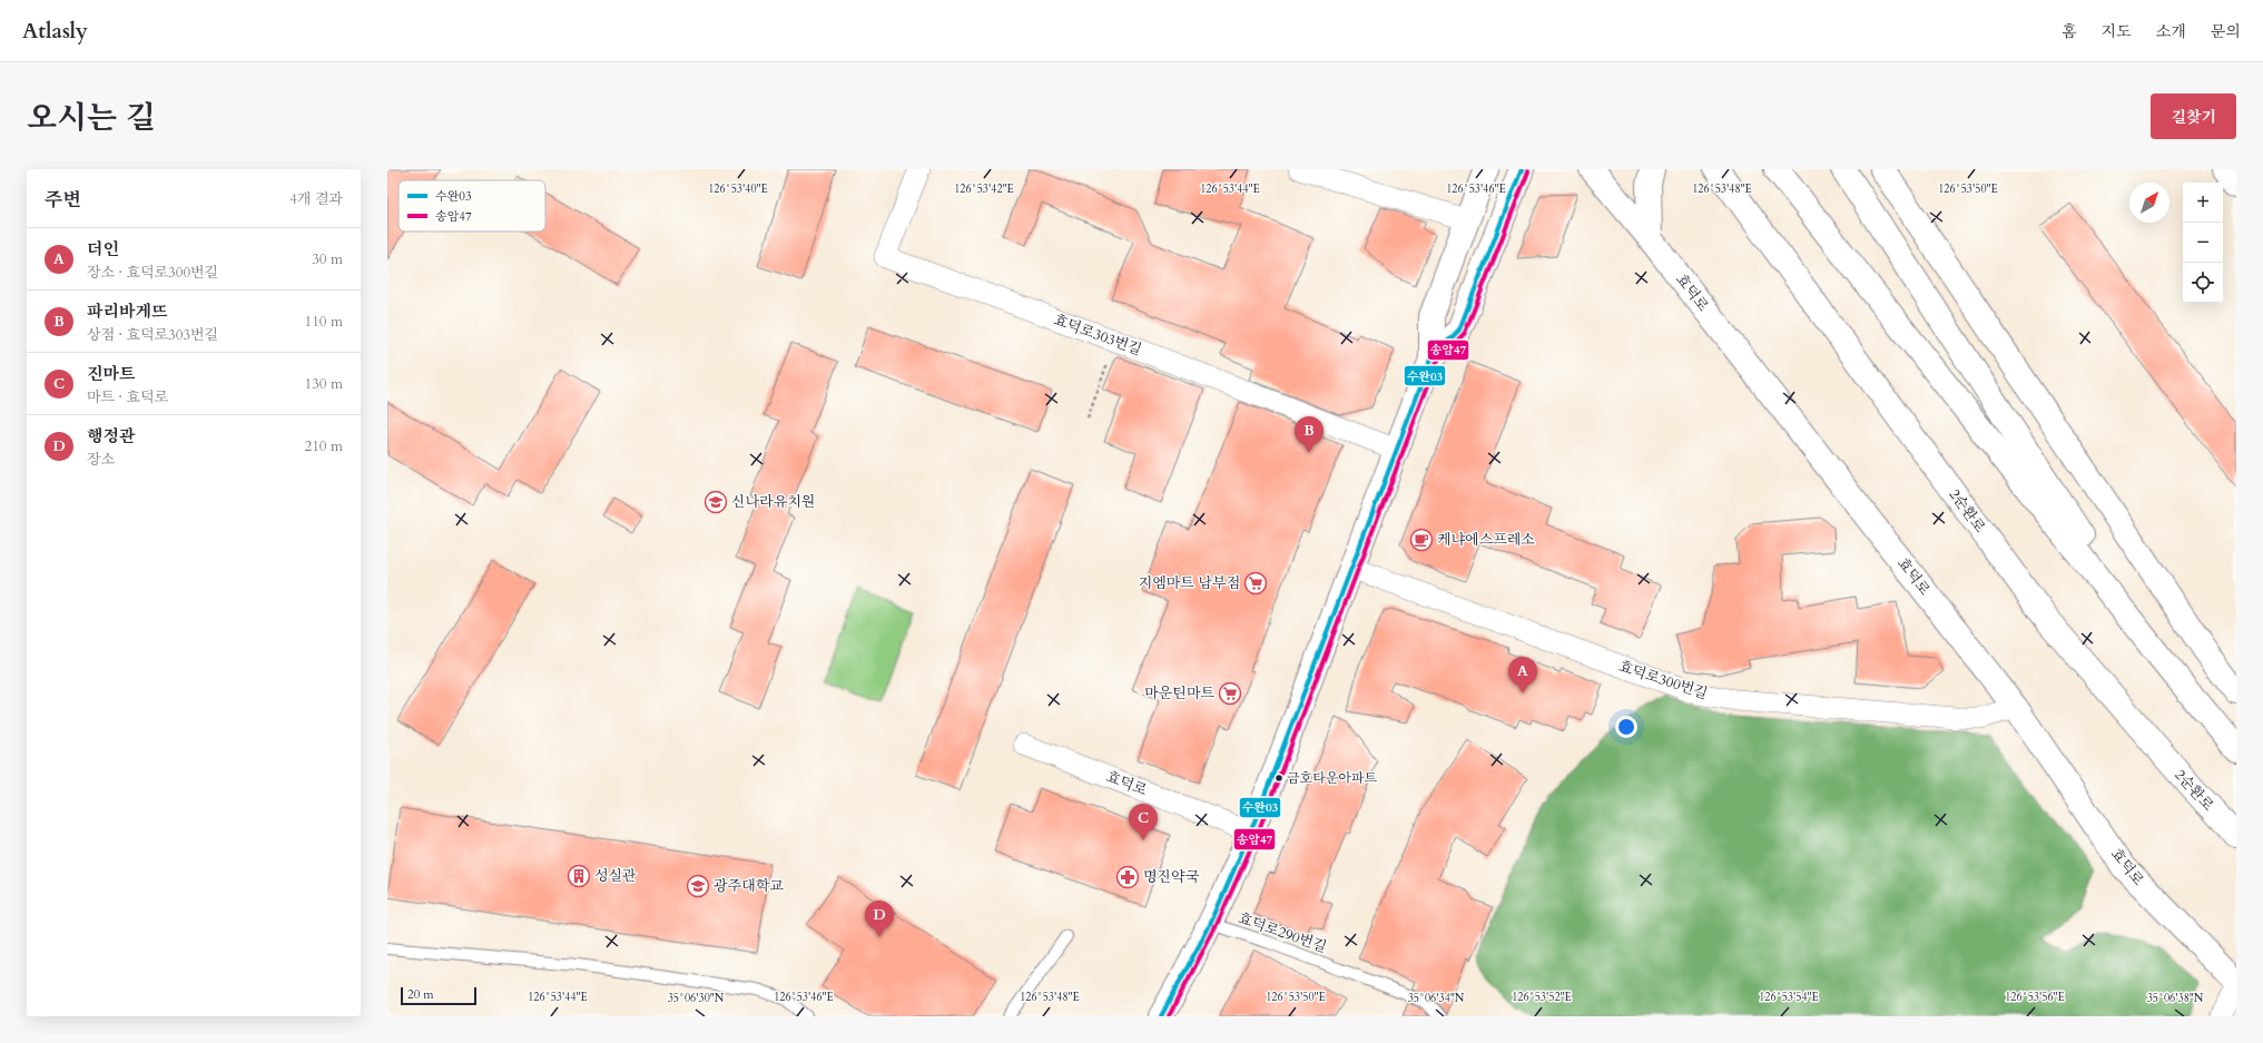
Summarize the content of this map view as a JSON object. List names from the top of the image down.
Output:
{
  "streets": {
    "main road": ["효덕로", "2순환로"],
    "street": ["효덕로303번길", "효덕로300번길"],
    "lane": ["효덕로290번길"]
  },
  "crossings": [
    ["효덕로", "효덕로300번길"]
  ],
  "places": {
    "school or university": ["신나라유치원", "광주대학교"],
    "cafe": ["케냐에스프레소"],
    "supermarket": ["지엠마트 남부점", "마운틴마트"],
    "other": ["금호타운아파트"],
    "building": ["성실관"],
    "pharmacy": ["명진약국"]
  },
  "lines": ["transit line 수완03", "transit line 송암47"],
  "legend": ["수완03", "송암47"],
  "scale_bar": "20 m",
  "north": "top right",
  "page": {
    "header": "Atlasly",
    "nav": [
      "홈",
      "지도",
      "소개",
      "문의"
    ],
    "title": "오시는 길",
    "buttons": "길찾기",
    "heading": ["주변", "4개 결과"],
    "map_buttons": ["+", "−"],
    "list": [
      {
        "mark": "A",
        "name": "더인",
        "note": "장소 · 효덕로300번길",
        "value": "30 m"
      },
      {
        "mark": "B",
        "name": "파리바게뜨",
        "note": "상점 · 효덕로303번길",
        "value": "110 m"
      },
      {
        "mark": "C",
        "name": "진마트",
        "note": "마트 · 효덕로",
        "value": "130 m"
      },
      {
        "mark": "D",
        "name": "행정관",
        "note": "장소",
        "value": "210 m"
      }
    ],
    "pins": [
      "B",
      "A",
      "C",
      "D"
    ],
    "scale": "20 m"
  },
  "coordinates": [
    "126°53'40\"E",
    "126°53'42\"E",
    "126°53'44\"E",
    "126°53'46\"E",
    "126°53'48\"E",
    "126°53'50\"E",
    "126°53'52\"E",
    "126°53'54\"E",
    "126°53'56\"E",
    "35°06'30\"N",
    "35°06'34\"N",
    "35°06'38\"N"
  ]
}
